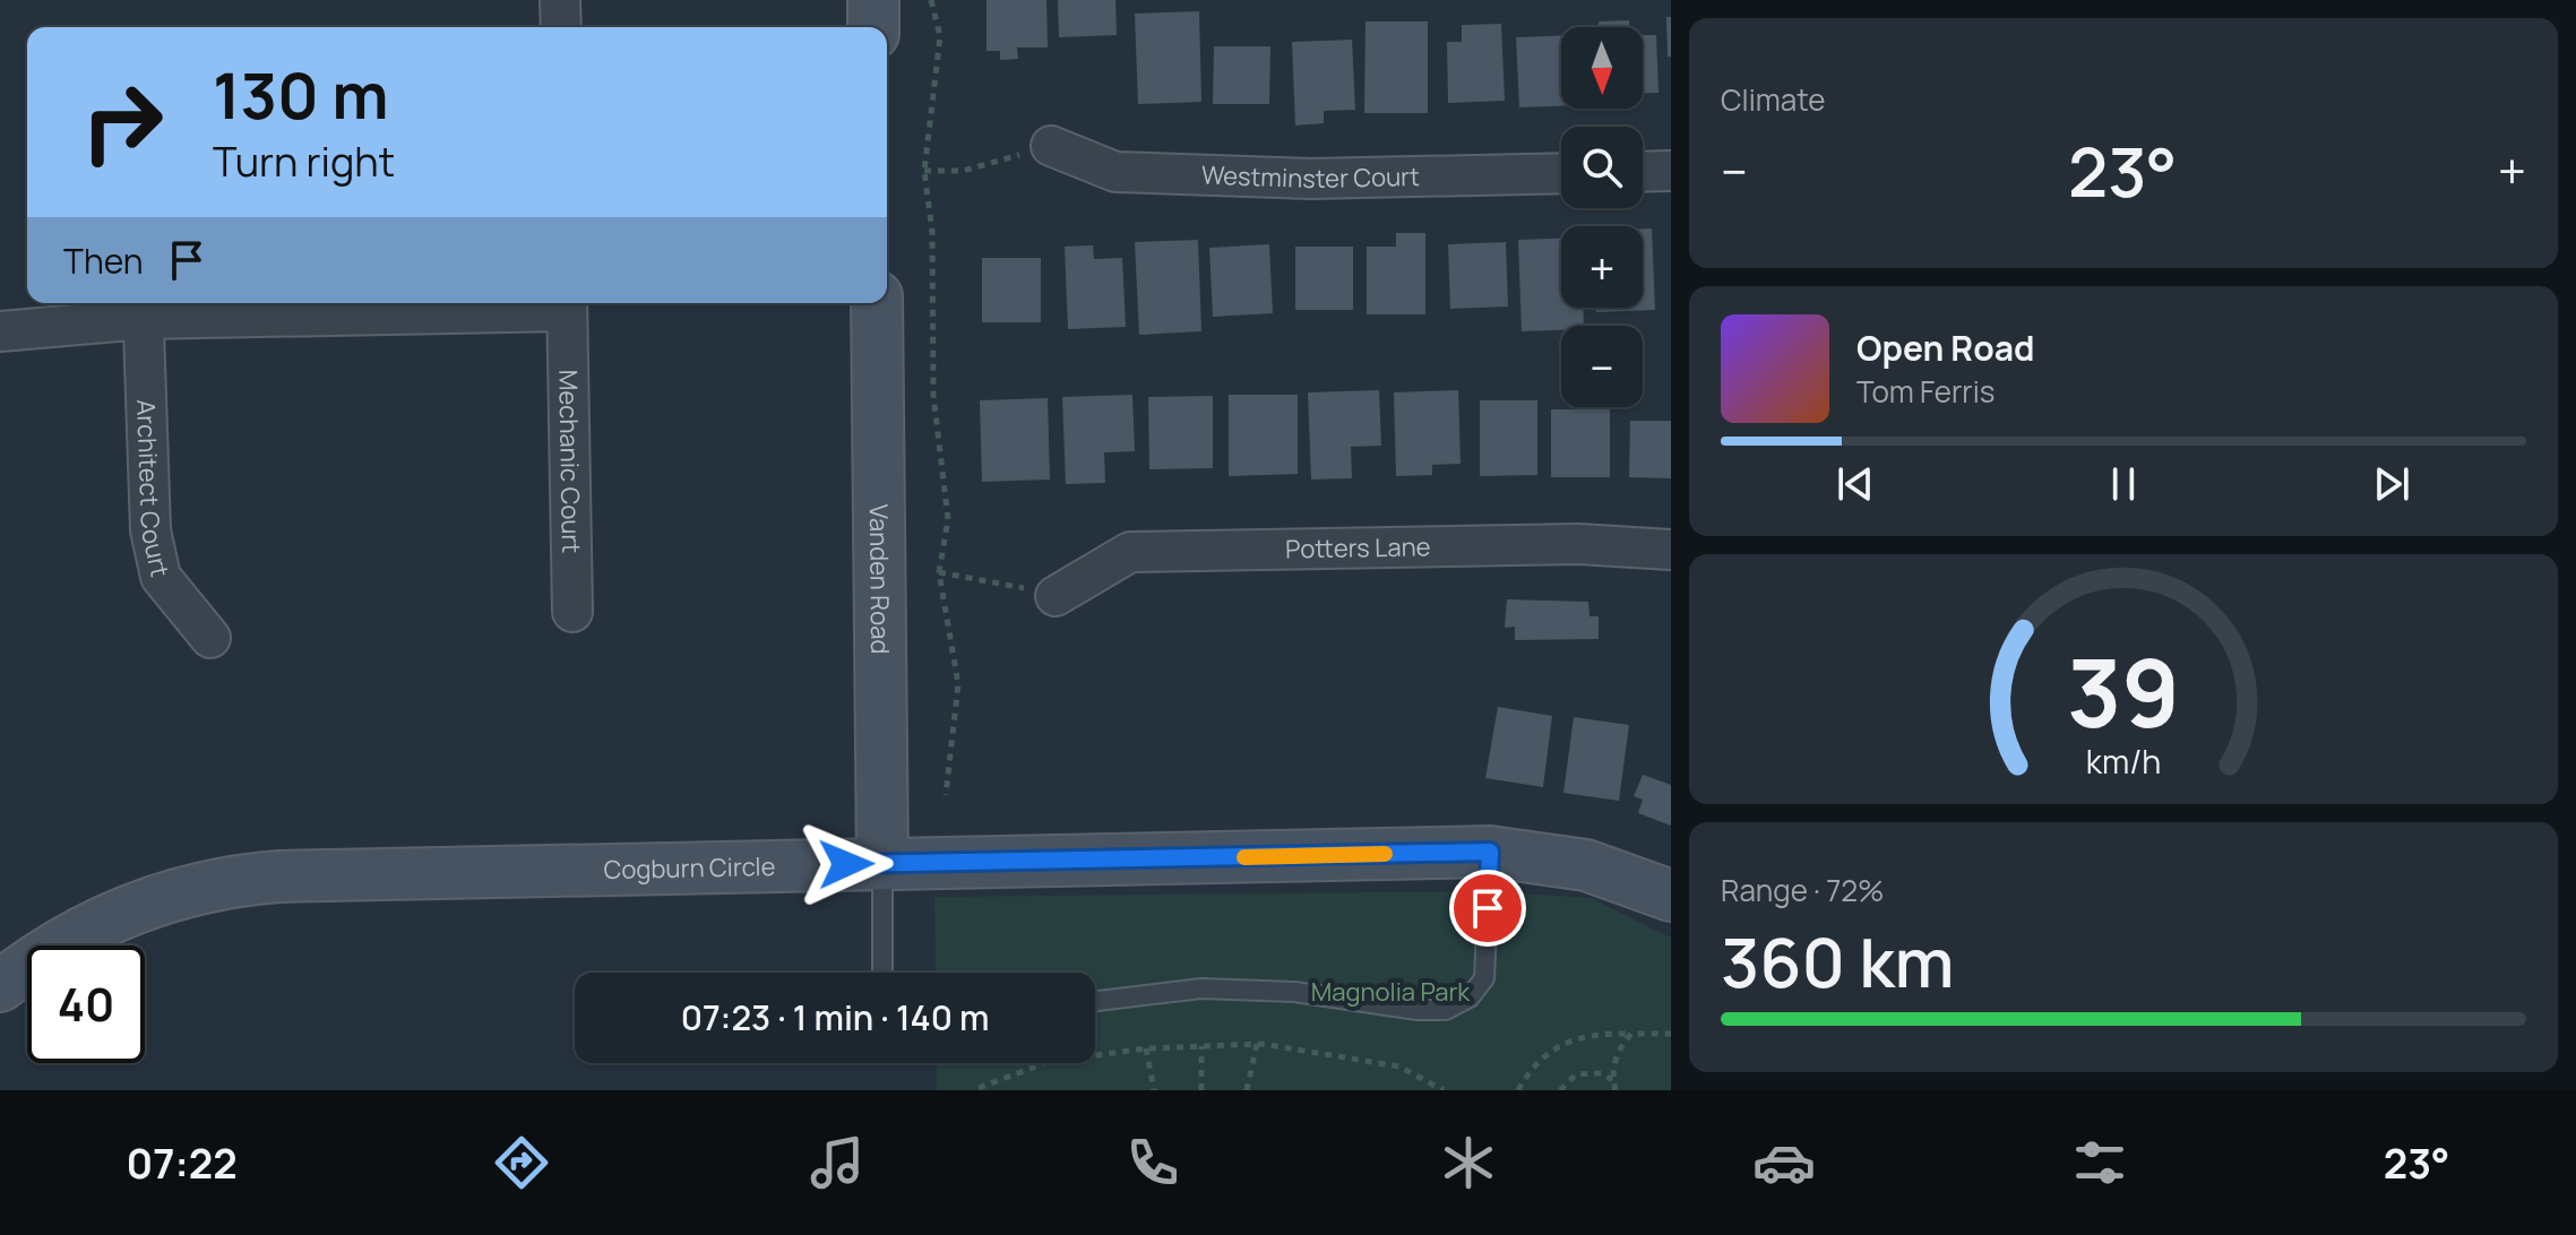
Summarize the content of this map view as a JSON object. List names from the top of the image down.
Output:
{
  "streets": {
    "street": [
      "Westminster Court",
      "Mechanic Court",
      "Architect Court",
      "Potters Lane",
      "Vanden Road",
      "Cogburn Circle"
    ]
  },
  "crossings": [
    ["Vanden Road", "Cogburn Circle"]
  ],
  "parks": ["Magnolia Park"],
  "north": "bottom",
  "page": {
    "tile": [
      "Climate",
      ["Range · 72%", "360 km"]
    ],
    "map_buttons": ["+", "−"],
    "turn": ["130 m", "Turn right"],
    "heat": ["−", "23°", "+"],
    "then": "Then",
    "song": ["Open Road", "Tom Ferris"],
    "limit": "40",
    "trip": "07:23 · 1 min · 140 m",
    "tabs": ["07:22", "23°"],
    "gauge": ["39", "km/h"]
  }
}
